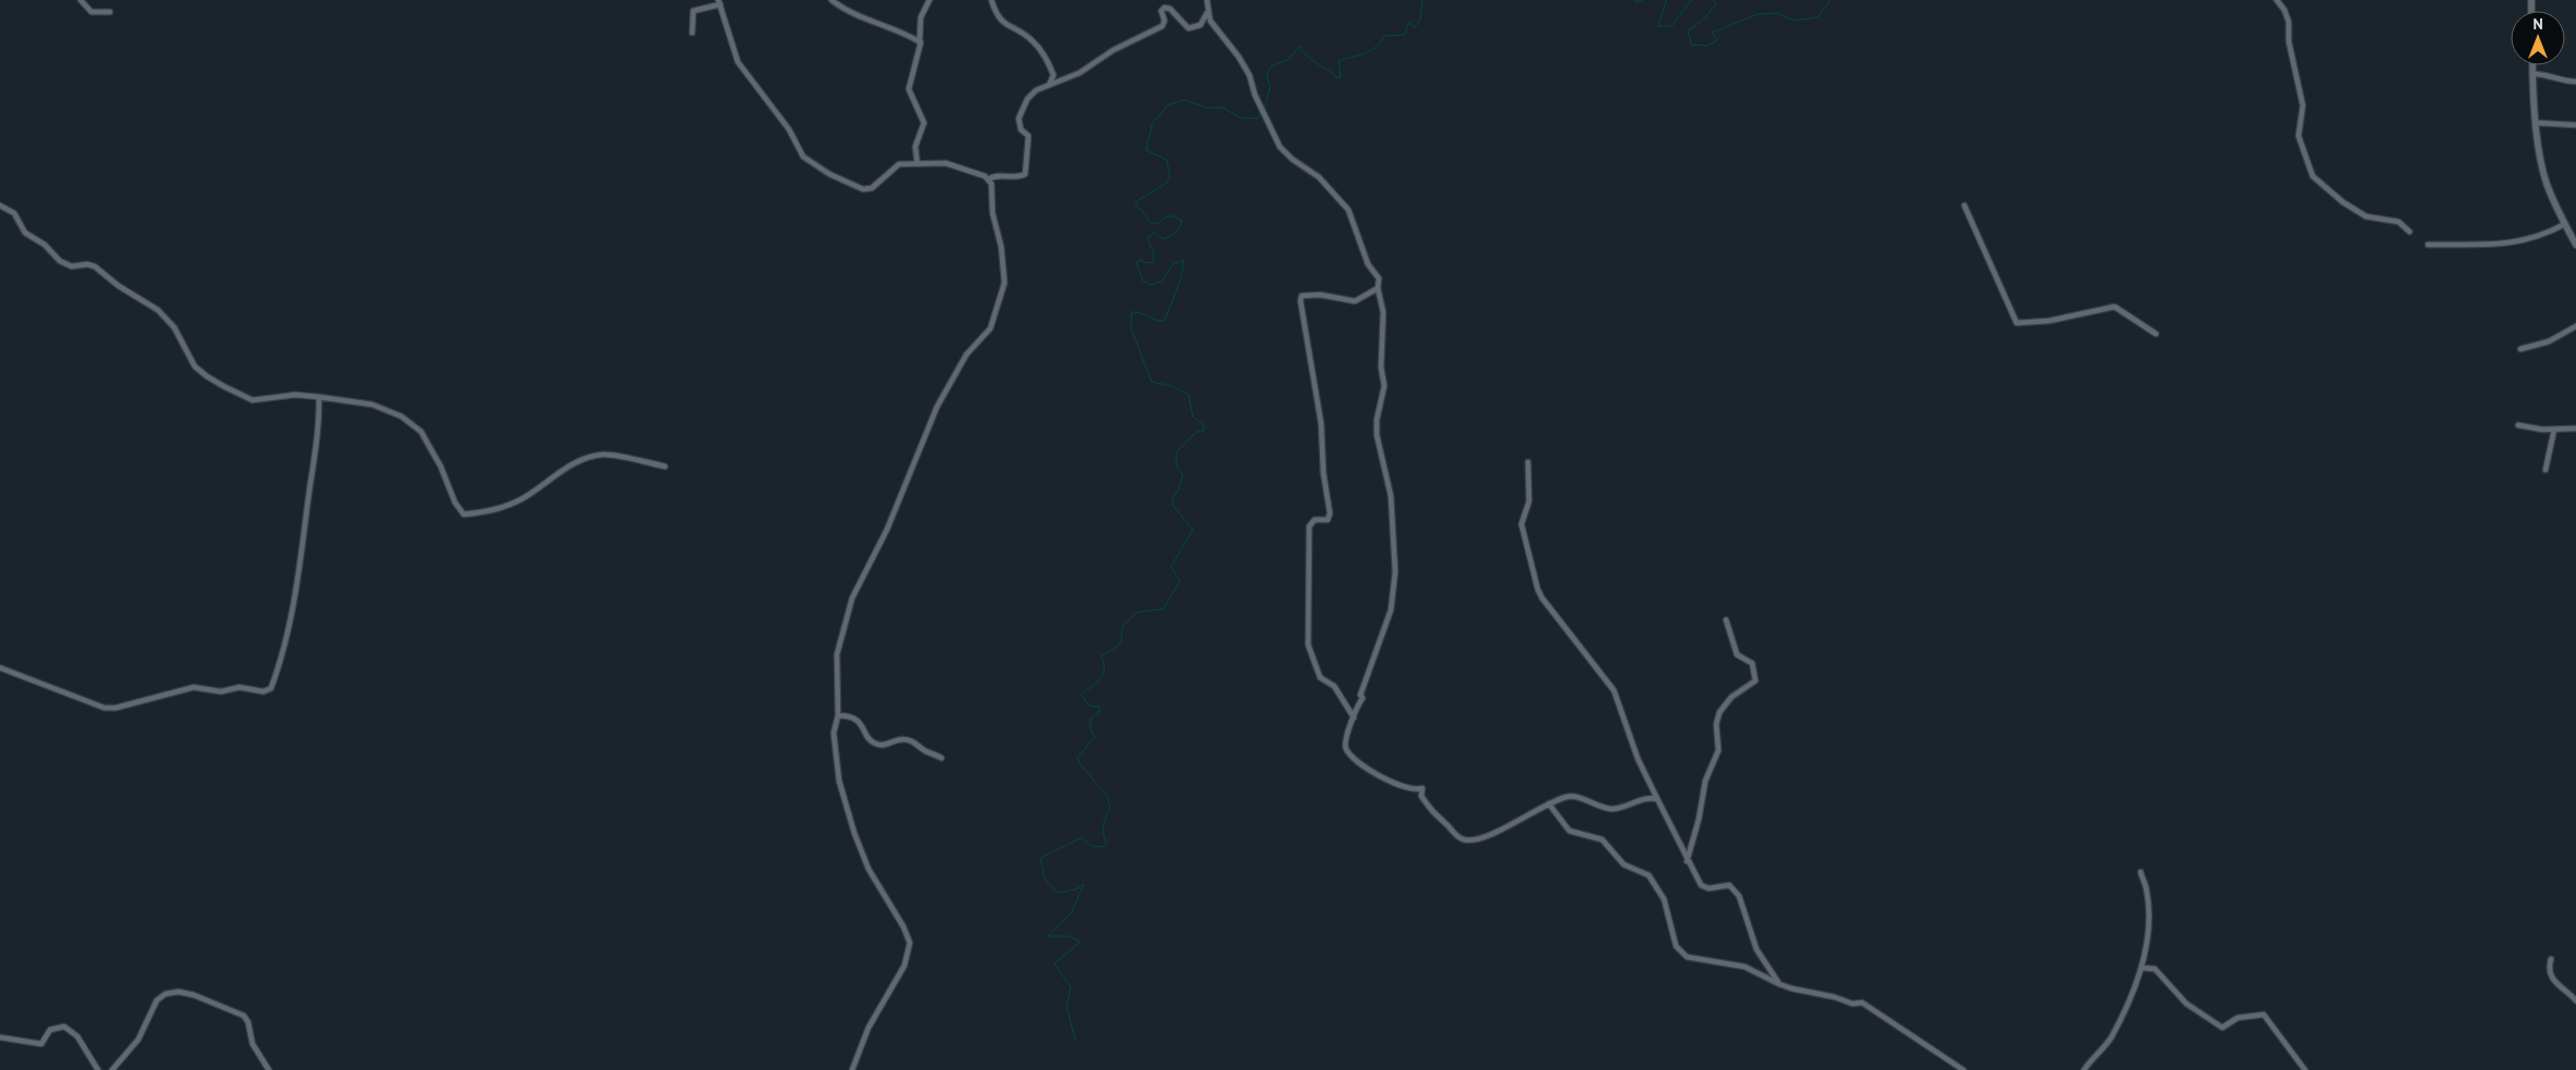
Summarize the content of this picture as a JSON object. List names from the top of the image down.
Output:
{
  "north": "top"
}
